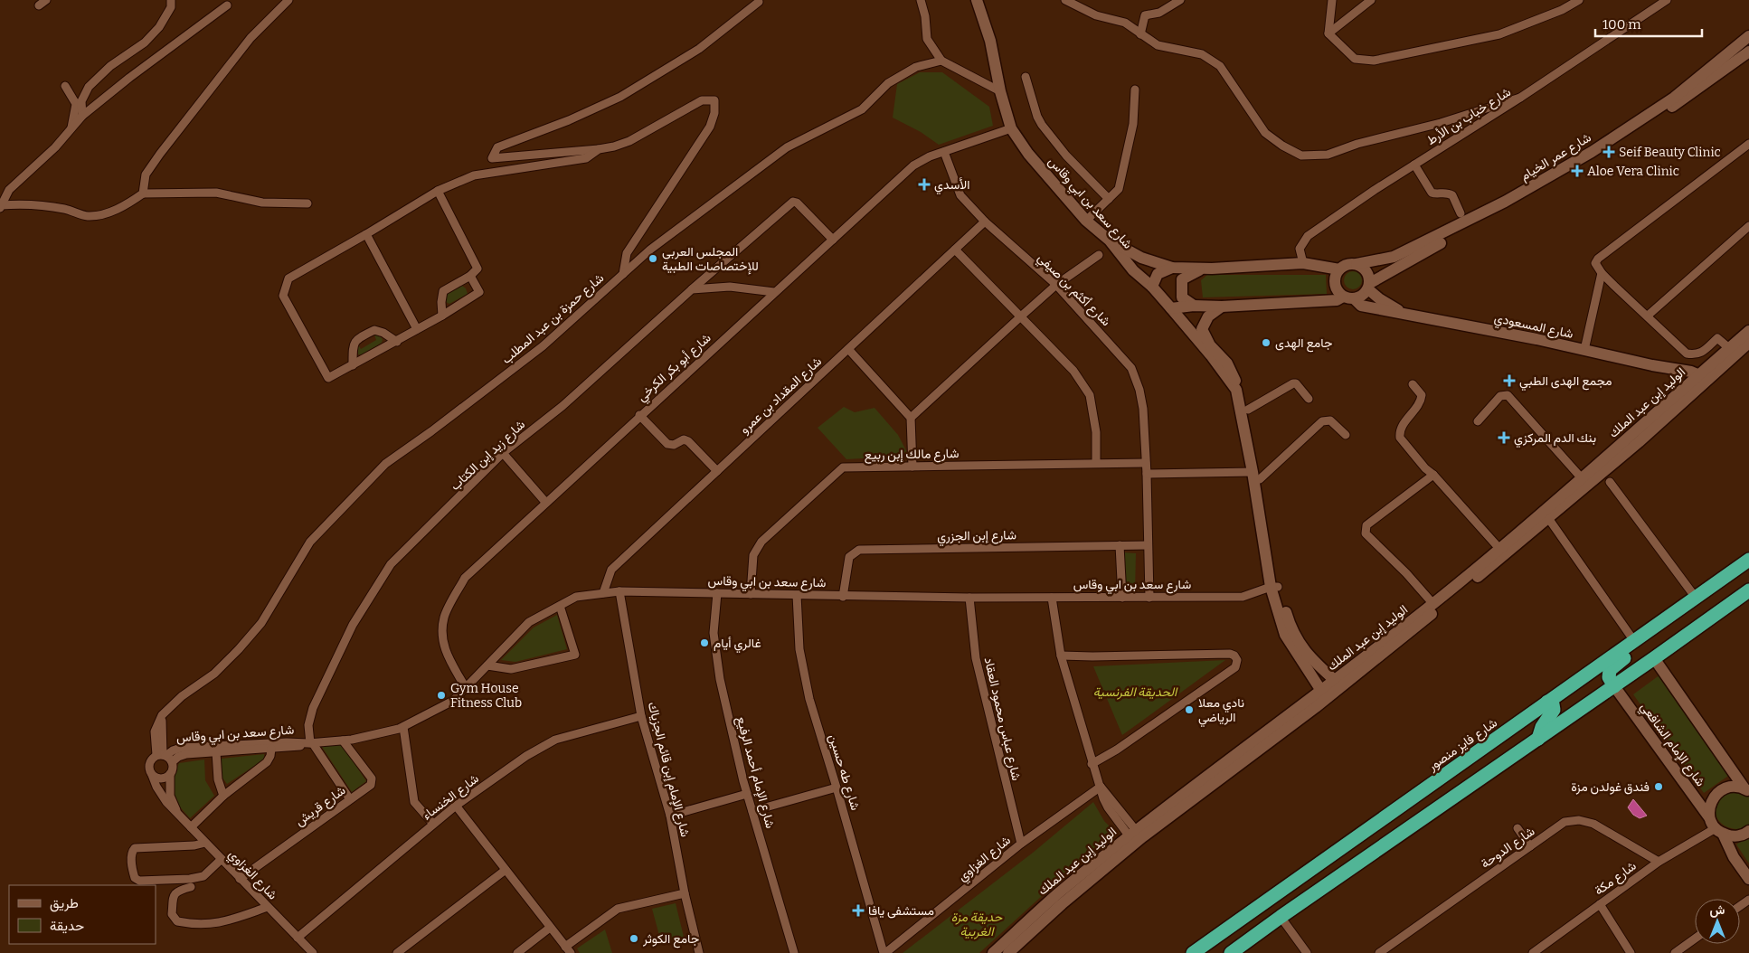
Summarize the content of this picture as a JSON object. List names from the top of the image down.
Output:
{
  "streets": {
    "highway": ["شارع فايز منصور"],
    "street": [
      "شارع خباب بن الأرط",
      "شارع عمر الخيام",
      "شارع سعد بن ابي وقاس",
      "شارع أكثم بن صيفي",
      "شارع حمزة بن عبد المطلب",
      "شارع المسعودي",
      "شارع أبو بكر الكرخي",
      "شارع المقداد بن عمرو",
      "الوليد إبن عبد الملك",
      "شارع مالك إبن ربيع",
      "شارع زيد إبن الكتاب",
      "شارع إبن الجزري",
      "شارع عباس محمود العقاد",
      "شارع الإمام الشافعي",
      "شارع الإمام إبن قائم الجزياك",
      "شارع الإمام أحمد الرفيع",
      "شارع طه حسين",
      "شارع الخنساء",
      "شارع قريش",
      "شارع الدوحة",
      "شارع الغزاوي",
      "شارع مكة"
    ]
  },
  "crossings": [
    ["شارع عمر الخيام", "شارع المسعودي"],
    ["شارع سعد بن ابي وقاس", "شارع أكثم بن صيفي"],
    ["شارع سعد بن ابي وقاس", "شارع حمزة بن عبد المطلب"],
    ["شارع سعد بن ابي وقاس", "شارع أبو بكر الكرخي"],
    ["شارع سعد بن ابي وقاس", "شارع المقداد بن عمرو"],
    ["شارع سعد بن ابي وقاس", "الوليد إبن عبد الملك"],
    ["شارع سعد بن ابي وقاس", "شارع مالك إبن ربيع"],
    ["شارع سعد بن ابي وقاس", "شارع زيد إبن الكتاب"],
    ["شارع سعد بن ابي وقاس", "شارع إبن الجزري"],
    ["شارع سعد بن ابي وقاس", "شارع عباس محمود العقاد"],
    ["شارع سعد بن ابي وقاس", "شارع الإمام إبن قائم الجزياك"],
    ["شارع سعد بن ابي وقاس", "شارع الإمام أحمد الرفيع"],
    ["شارع سعد بن ابي وقاس", "شارع طه حسين"],
    ["شارع سعد بن ابي وقاس", "شارع قريش"],
    ["شارع سعد بن ابي وقاس", "شارع الغزاوي"],
    ["شارع أكثم بن صيفي", "شارع أبو بكر الكرخي"],
    ["شارع أكثم بن صيفي", "شارع المقداد بن عمرو"],
    ["شارع أكثم بن صيفي", "شارع مالك إبن ربيع"],
    ["شارع أكثم بن صيفي", "شارع إبن الجزري"],
    ["شارع حمزة بن عبد المطلب", "شارع الغزاوي"],
    ["شارع المسعودي", "الوليد إبن عبد الملك"],
    ["شارع أبو بكر الكرخي", "شارع زيد إبن الكتاب"],
    ["شارع عباس محمود العقاد", "شارع الغزاوي"],
    ["شارع الإمام الشافعي", "شارع مكة"],
    ["شارع الإمام إبن قائم الجزياك", "شارع الخنساء"],
    ["شارع طه حسين", "شارع الغزاوي"],
    ["شارع الخنساء", "شارع الغزاوي"],
    ["شارع قريش", "شارع الغزاوي"],
    ["شارع الدوحة", "شارع مكة"]
  ],
  "parks": ["الحديقة الفرنسية", "حديقة مزة الغربية"],
  "places": {
    "health": [
      "Seif Beauty Clinic",
      "Aloe Vera Clinic",
      "الأسدي",
      "مجمع الهدى الطبي",
      "بنك الدم المركزي",
      "مستشفى يافا"
    ],
    "other": [
      "المجلس العربي للإختصاصات الطبية",
      "جامع الهدى",
      "غالري أيام",
      "Gym House Fitness Club",
      "نادي معلا الرياضي",
      "فندق غولدن مزة",
      "جامع الكوثر"
    ]
  },
  "legend": ["طريق", "حديقة"],
  "scale_bar": "100 m",
  "north": "top"
}
